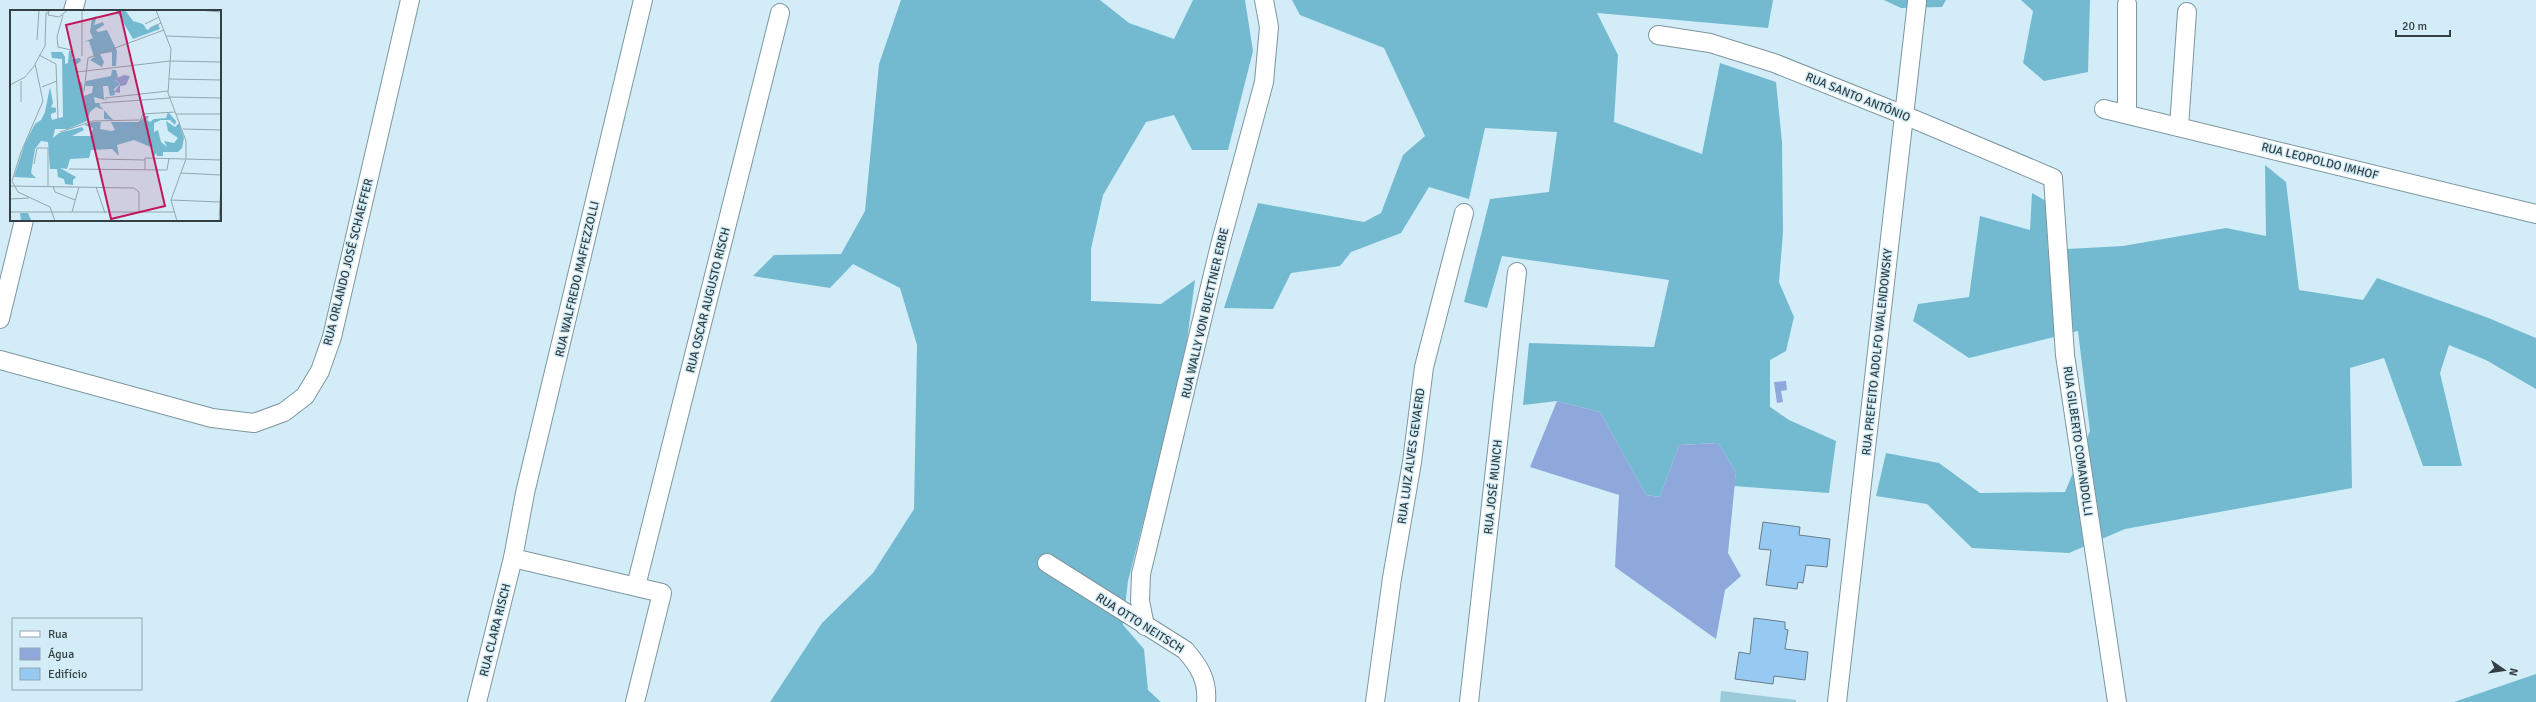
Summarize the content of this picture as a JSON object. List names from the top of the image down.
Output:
{
  "streets": {
    "street": [
      "RUA SANTO ANTÔNIO",
      "RUA LEOPOLDO IMHOF",
      "RUA ORLANDO JOSÉ SCHAEFFER",
      "RUA WALFREDO MAFFEZZOLLI",
      "RUA OSCAR AUGUSTO RISCH",
      "RUA WALLY VON BUETTNER ERBE",
      "RUA PREFEITO ADOLFO WALENDOWSKY",
      "RUA GILBERTO COMANDOLLI",
      "RUA LUIZ ALVES GEVAERD",
      "RUA JOSÉ MUNCH",
      "RUA OTTO NEITSCH",
      "RUA CLARA RISCH"
    ]
  },
  "crossings": [
    ["RUA SANTO ANTÔNIO", "RUA PREFEITO ADOLFO WALENDOWSKY"],
    ["RUA SANTO ANTÔNIO", "RUA GILBERTO COMANDOLLI"],
    ["RUA WALFREDO MAFFEZZOLLI", "RUA CLARA RISCH"],
    ["RUA WALLY VON BUETTNER ERBE", "RUA OTTO NEITSCH"]
  ],
  "legend": ["Rua", "Água", "Edifício"],
  "scale_bar": "20 m",
  "north": "right"
}
